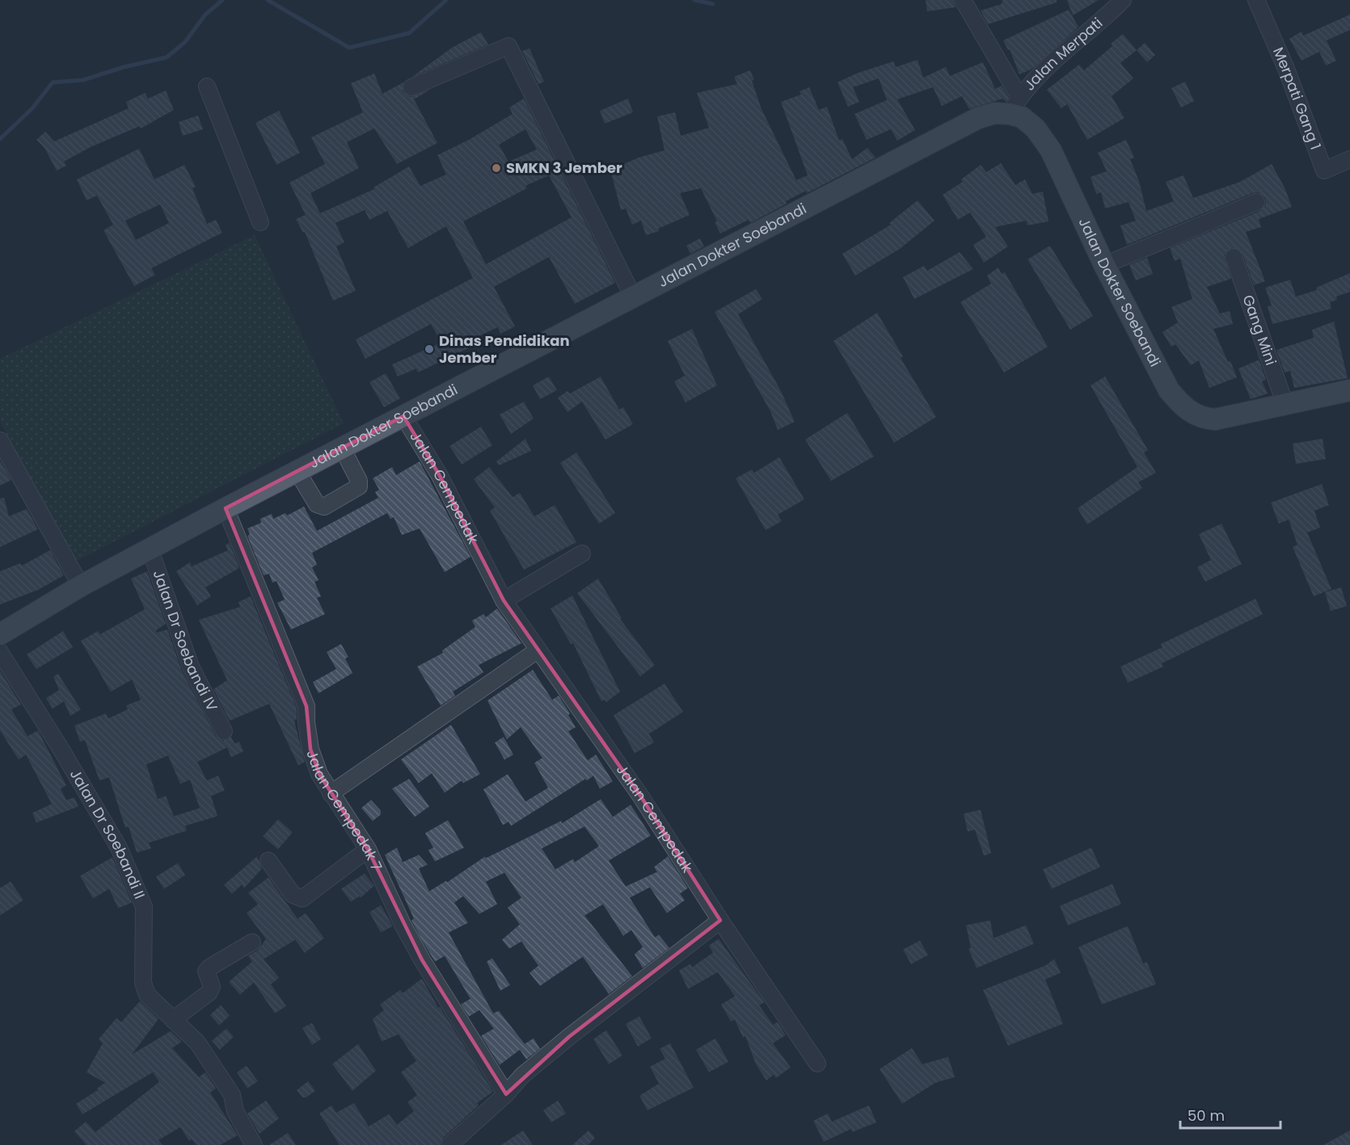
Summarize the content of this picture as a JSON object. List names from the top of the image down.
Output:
{
  "streets": {
    "main road": ["Jalan Dokter Soebandi"],
    "street": [
      "Jalan Merpati",
      "Merpati Gang 1",
      "Gang Mini",
      "Jalan Cempedak",
      "Jalan Dr Soebandi IV",
      "Jalan Cempedak 7",
      "Jalan Dr Soebandi II"
    ]
  },
  "crossings": [
    ["Jalan Merpati", "Jalan Dokter Soebandi"],
    ["Jalan Dokter Soebandi", "Gang Mini"],
    ["Jalan Dokter Soebandi", "Jalan Cempedak"],
    ["Jalan Dokter Soebandi", "Jalan Dr Soebandi IV"],
    ["Jalan Dokter Soebandi", "Jalan Cempedak 7"]
  ],
  "places": ["SMKN 3 Jember", "Dinas Pendidikan Jember"],
  "scale_bar": "50 m"
}
